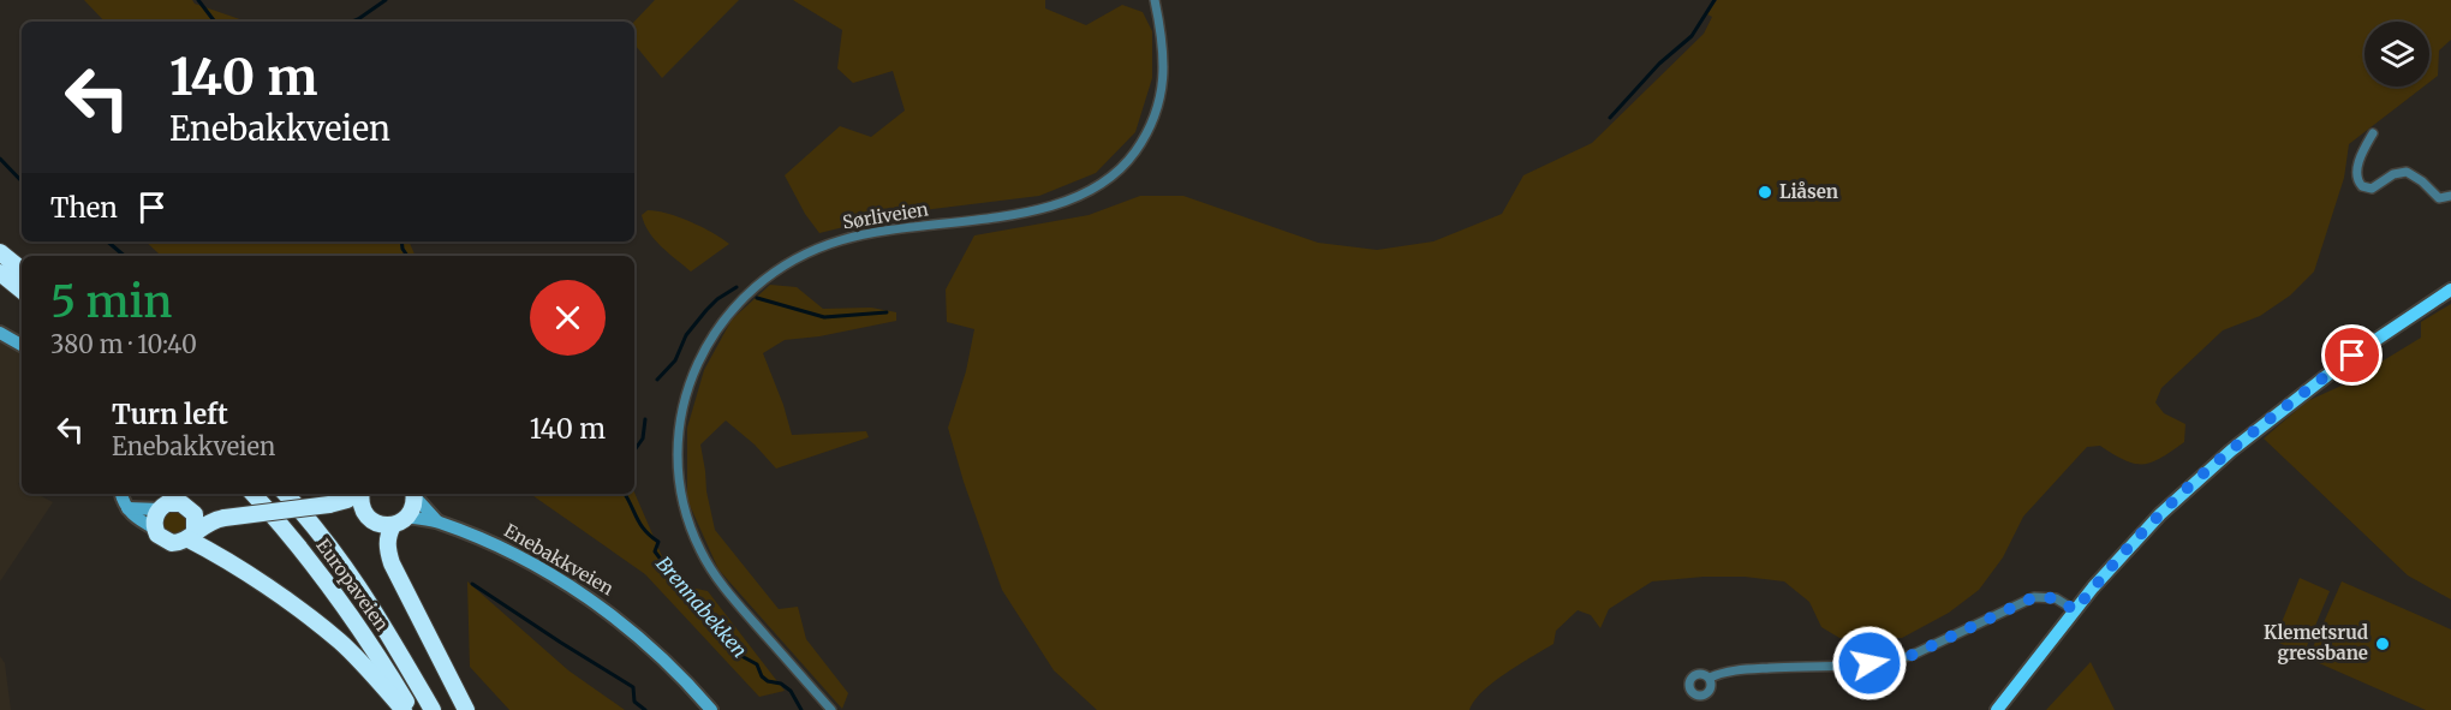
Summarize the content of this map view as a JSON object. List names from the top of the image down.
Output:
{
  "streets": {
    "highway": ["Europaveien"],
    "main road": ["Enebakkveien"],
    "street": ["Sørliveien"]
  },
  "water": ["Brennabekken"],
  "places": ["Liåsen", "Klemetsrud gressbane"],
  "page": {
    "turn": ["140 m", "Enebakkveien"],
    "then": "Then",
    "heading": ["5 min", "380 m · 10:40"],
    "list": [
      {
        "name": "Turn left",
        "note": "Enebakkveien",
        "value": "140 m"
      }
    ]
  }
}
